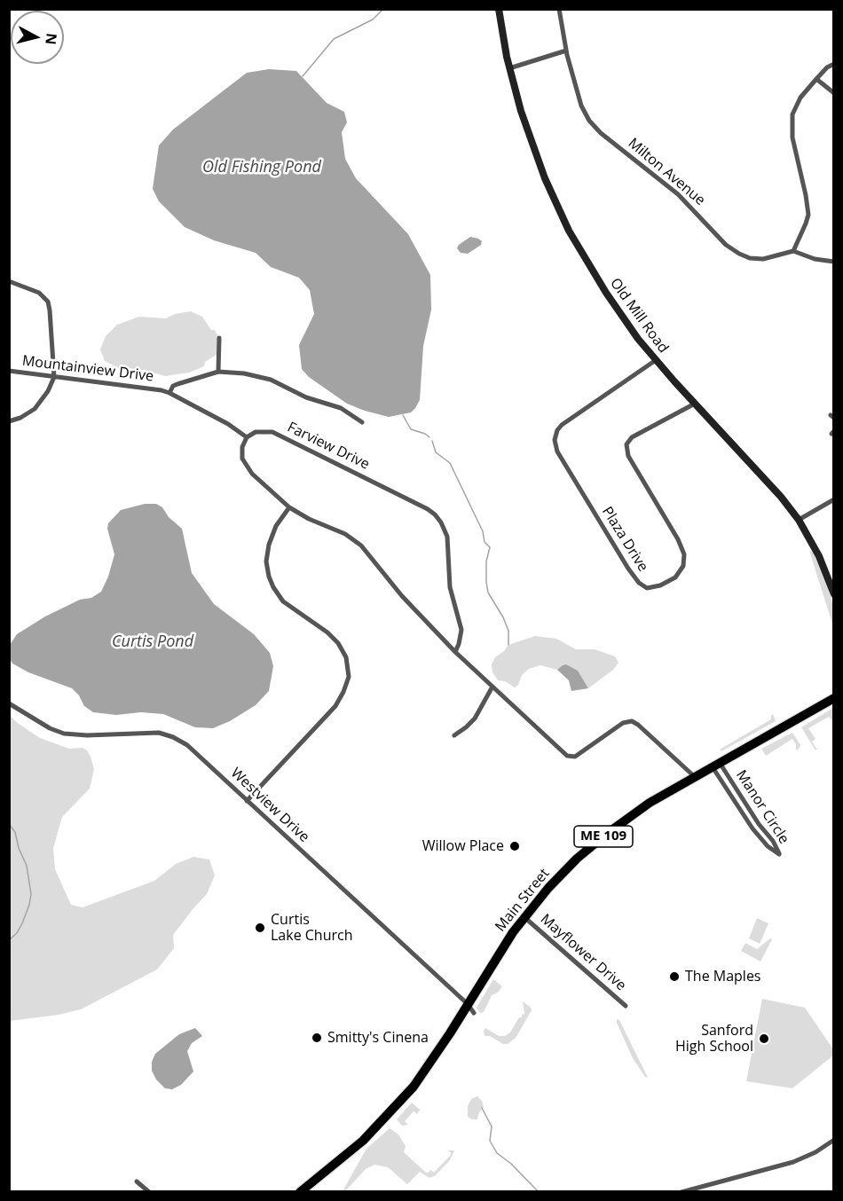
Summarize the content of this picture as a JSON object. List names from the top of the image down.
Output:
{
  "streets": {
    "highway": ["ME 109", "Main Street"],
    "street": [
      "Milton Avenue",
      "Old Mill Road",
      "Mountainview Drive",
      "Farview Drive",
      "Plaza Drive",
      "Westview Drive",
      "Manor Circle",
      "Mayflower Drive"
    ]
  },
  "crossings": [
    ["Old Mill Road", "Plaza Drive"],
    ["Mountainview Drive", "Farview Drive"],
    ["Westview Drive", "Main Street"],
    ["Manor Circle", "Main Street"],
    ["Main Street", "Mayflower Drive"]
  ],
  "water": ["Old Fishing Pond", "Curtis Pond"],
  "places": [
    "Willow Place",
    "Curtis Lake Church",
    "The Maples",
    "Smitty's Cinena",
    "Sanford High School"
  ],
  "north": "right"
}
